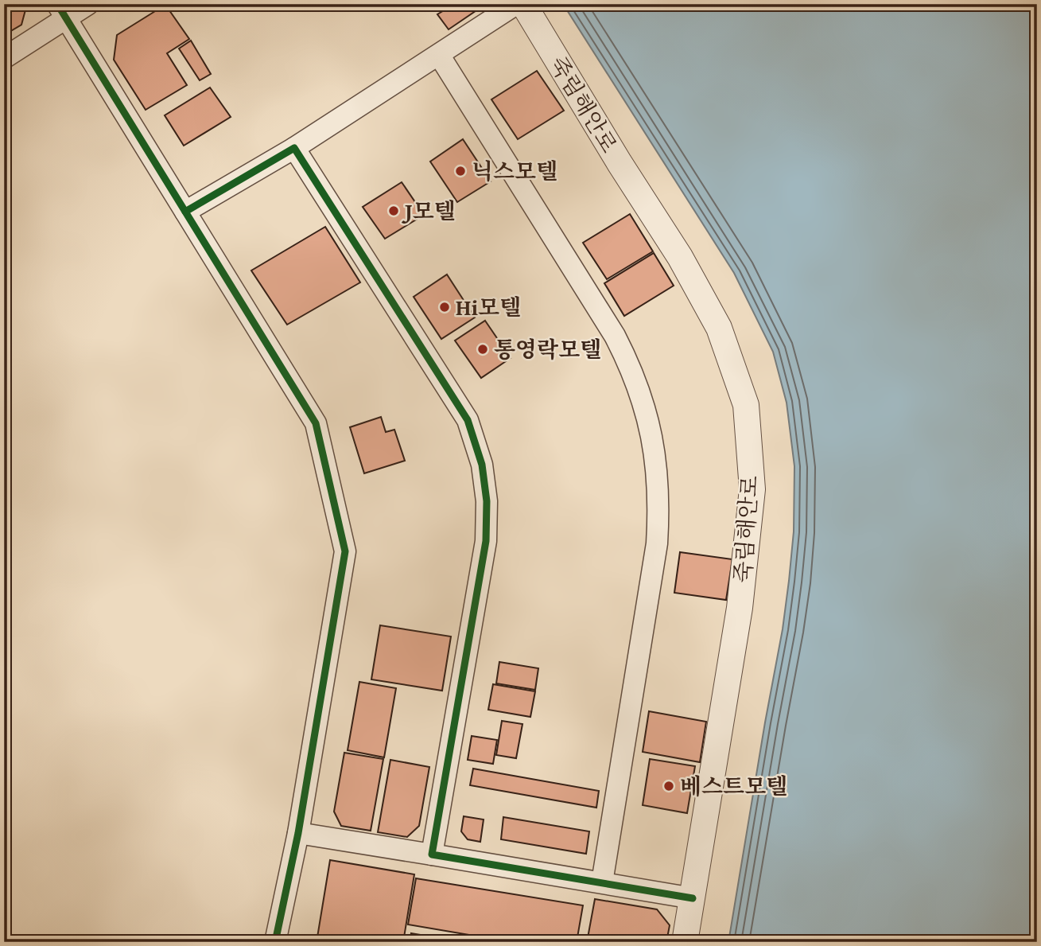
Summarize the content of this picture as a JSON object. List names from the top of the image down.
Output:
{
  "streets": {
    "street": ["죽림해안로"]
  },
  "places": [
    "닉스모텔",
    "J모텔",
    "Hi모텔",
    "통영락모텔",
    "베스트모텔"
  ]
}
